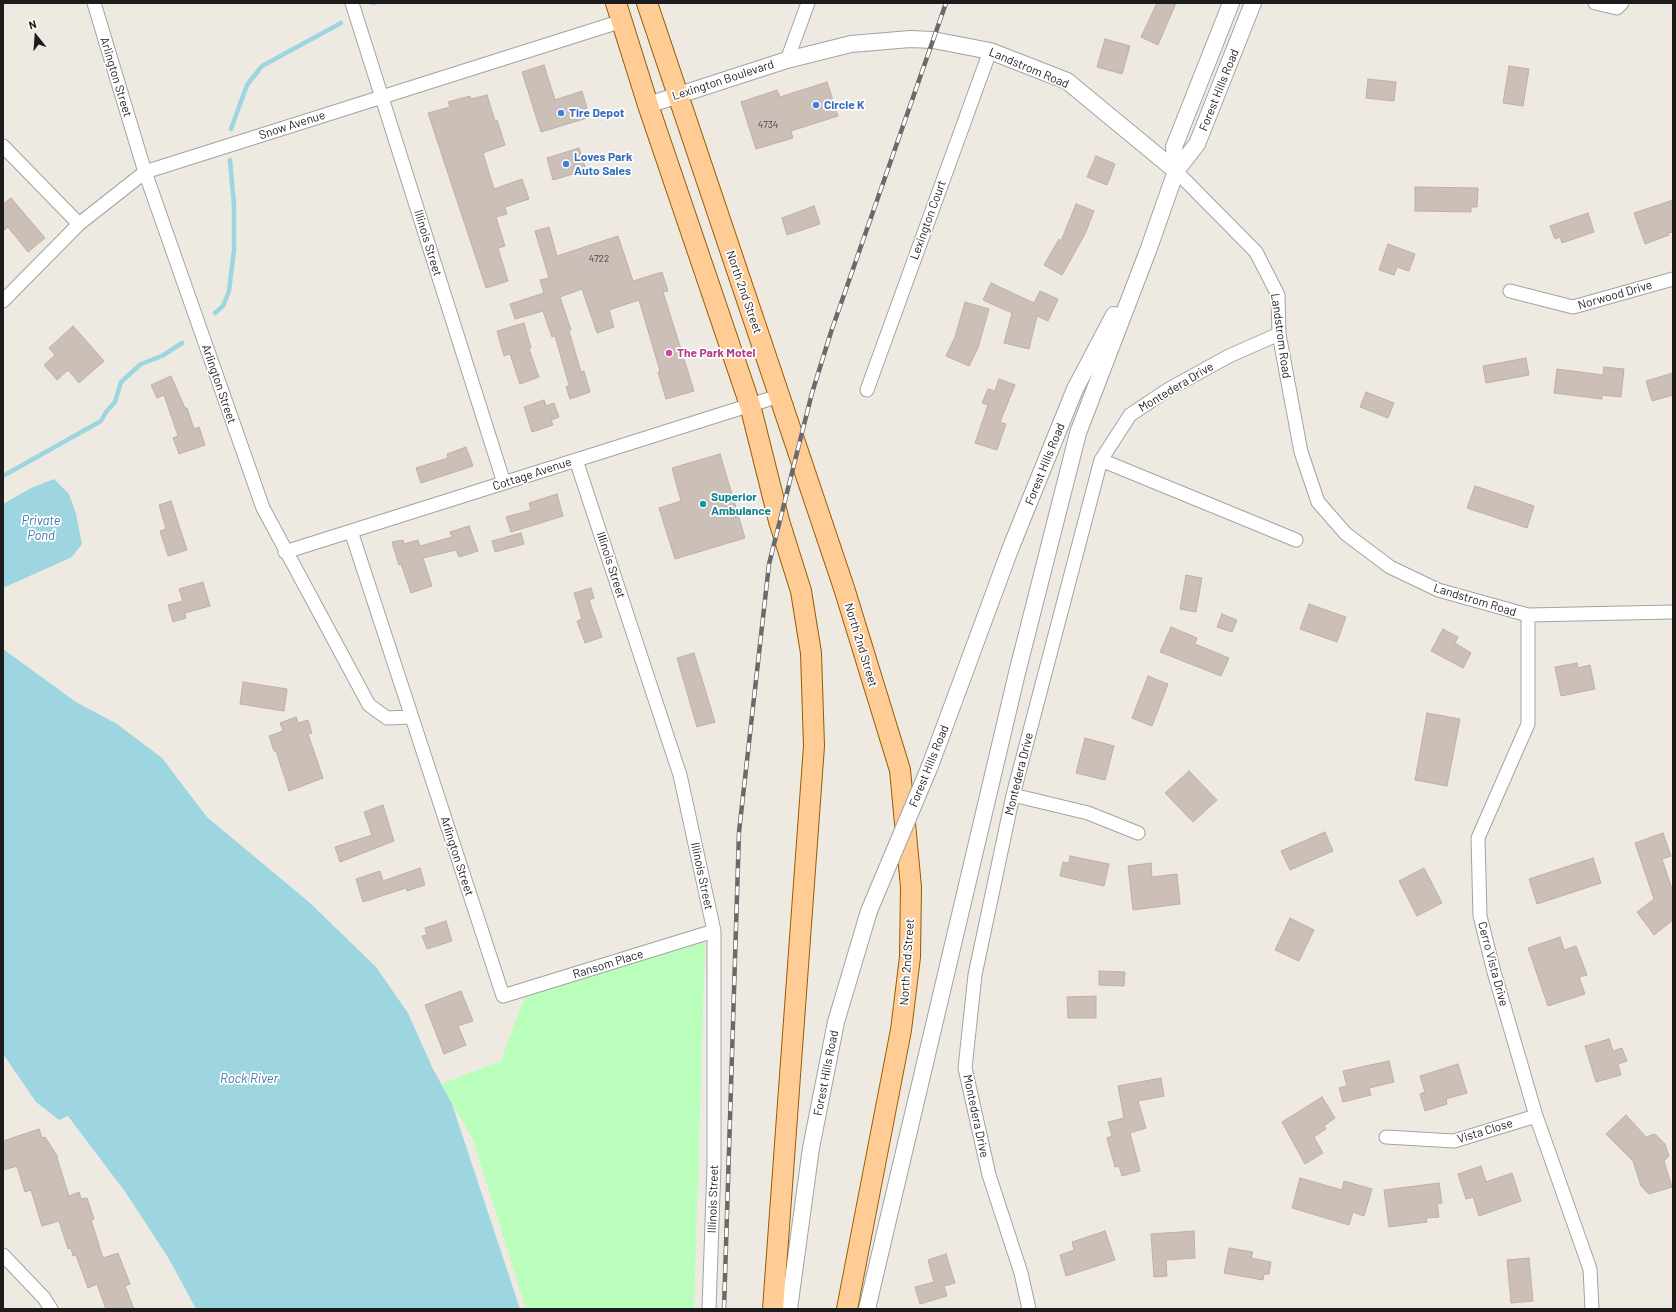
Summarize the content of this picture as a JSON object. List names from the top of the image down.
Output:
{
  "streets": {
    "main road": ["North 2nd Street"],
    "street": [
      "Landstrom Road",
      "Arlington Street",
      "Lexington Boulevard",
      "Forest Hills Road",
      "Snow Avenue",
      "Lexington Court",
      "Illinois Street",
      "Norwood Drive",
      "Montedera Drive",
      "Cottage Avenue",
      "Ransom Place",
      "Cerro Vista Drive",
      "Vista Close"
    ]
  },
  "crossings": [
    ["Landstrom Road", "Lexington Boulevard"],
    ["Landstrom Road", "Forest Hills Road"],
    ["Landstrom Road", "Lexington Court"],
    ["Landstrom Road", "Montedera Drive"],
    ["Landstrom Road", "Cerro Vista Drive"],
    ["Arlington Street", "Snow Avenue"],
    ["Arlington Street", "Cottage Avenue"],
    ["Arlington Street", "Ransom Place"],
    ["Lexington Boulevard", "North 2nd Street"],
    ["Snow Avenue", "Illinois Street"],
    ["Illinois Street", "Cottage Avenue"],
    ["Illinois Street", "Ransom Place"],
    ["North 2nd Street", "Cottage Avenue"],
    ["Cerro Vista Drive", "Vista Close"]
  ],
  "water": ["Private Pond", "Rock River"],
  "places": [
    "Circle K",
    "Tire Depot",
    "Loves Park Auto Sales",
    "The Park Motel",
    "Superior Ambulance"
  ],
  "house_numbers": ["4734", "4722"],
  "north": "top"
}
